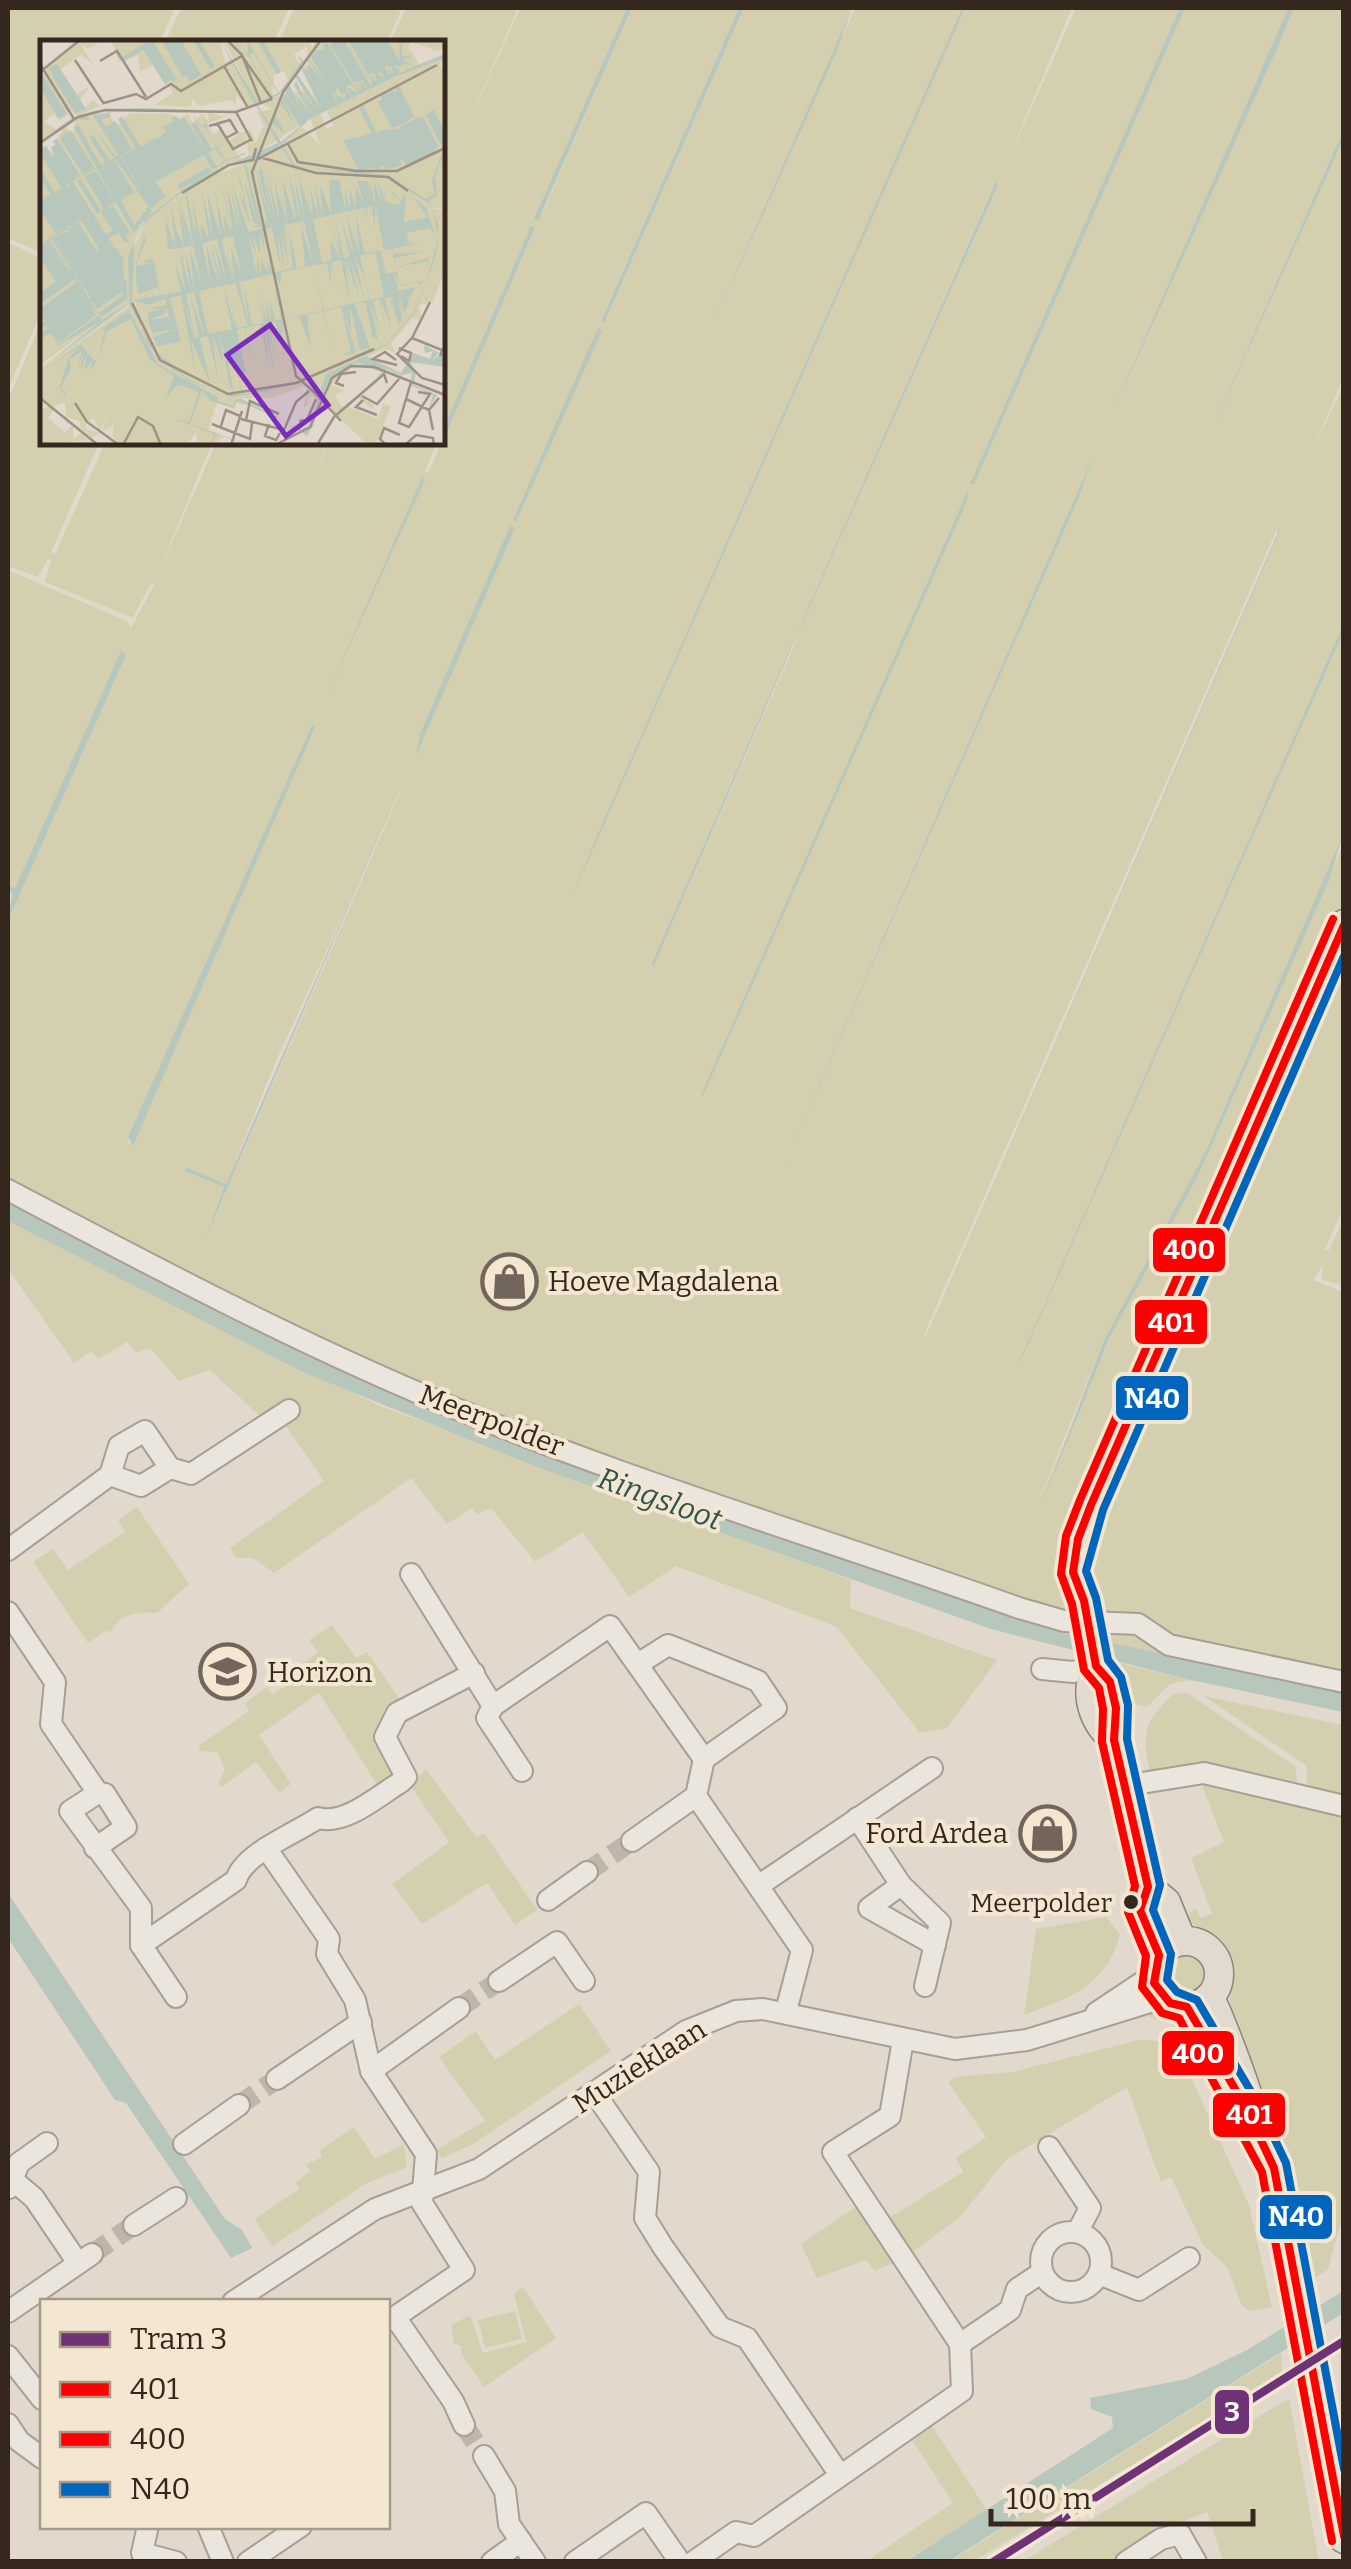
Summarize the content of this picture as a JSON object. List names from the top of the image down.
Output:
{
  "streets": {
    "street": ["Meerpolder", "Muzieklaan"]
  },
  "water": ["Ringsloot"],
  "places": {
    "shop": ["Hoeve Magdalena", "Ford Ardea"],
    "school or university": ["Horizon"],
    "other": ["Meerpolder"]
  },
  "lines": [
    "transit line 400",
    "transit line 401",
    "transit line N40",
    "tram line 3"
  ],
  "legend": [
    "Tram 3",
    "401",
    "400",
    "N40"
  ],
  "scale_bar": "100 m"
}
